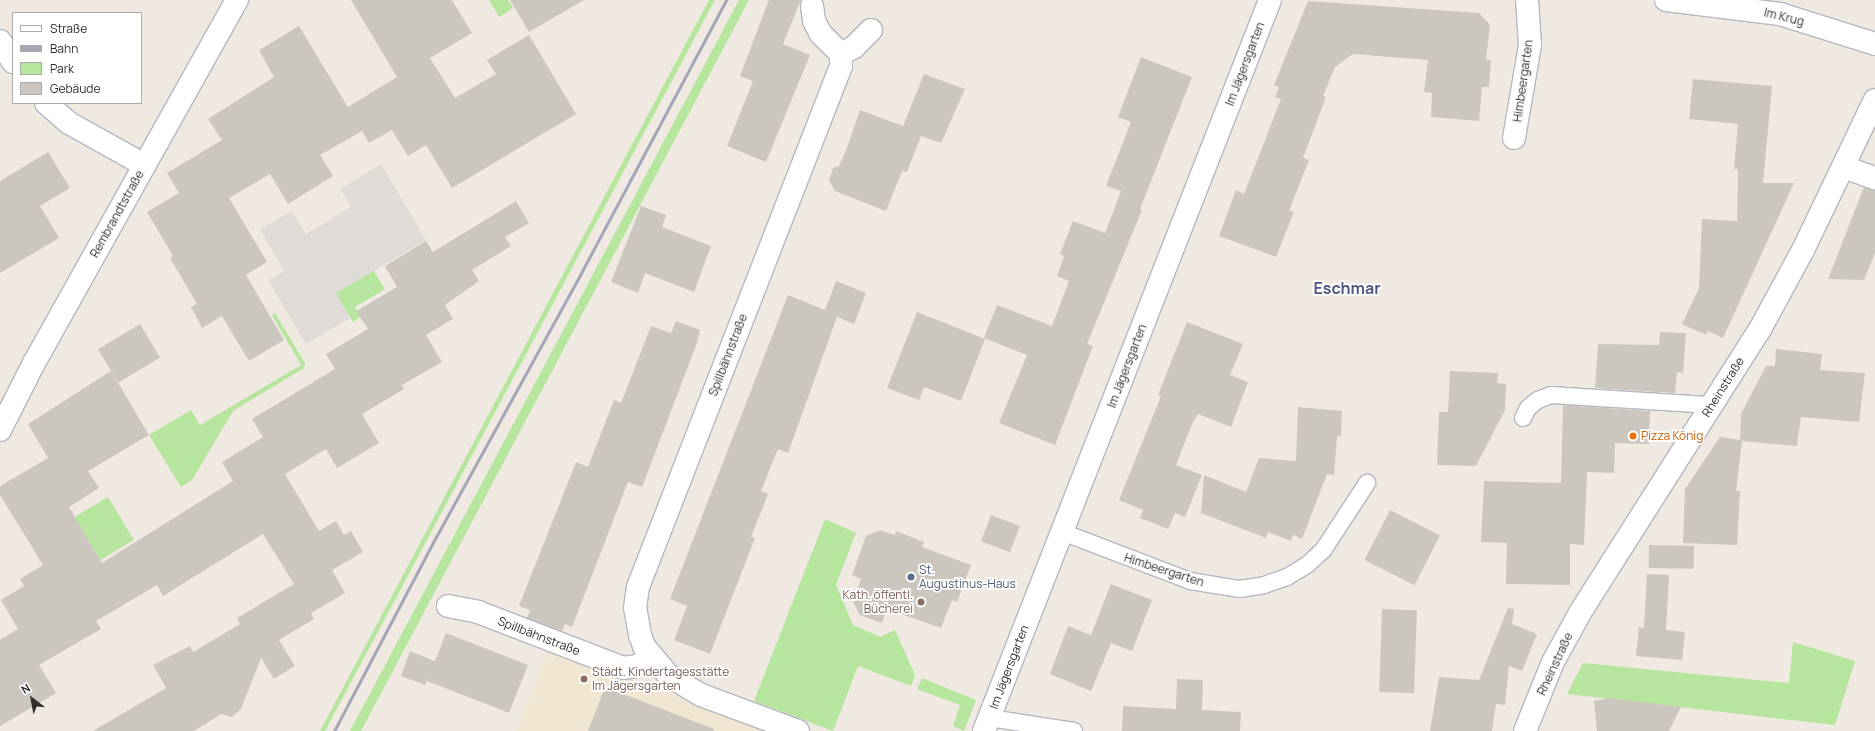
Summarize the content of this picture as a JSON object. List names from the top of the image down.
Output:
{
  "streets": {
    "street": [
      "Im Krug",
      "Im Jägersgarten",
      "Himbeergarten",
      "Rembrandtstraße",
      "Spillbähnstraße",
      "Rheinstraße"
    ]
  },
  "crossings": [
    ["Im Jägersgarten", "Himbeergarten"]
  ],
  "districts": ["Eschmar"],
  "places": [
    "Pizza König",
    "St. Augustinus-Haus",
    "Kath. öffentl. Bücherei",
    "Städt. Kindertagesstätte Im Jägersgarten"
  ],
  "legend": [
    "Straße",
    "Bahn",
    "Park",
    "Gebäude"
  ],
  "north": "top left"
}
